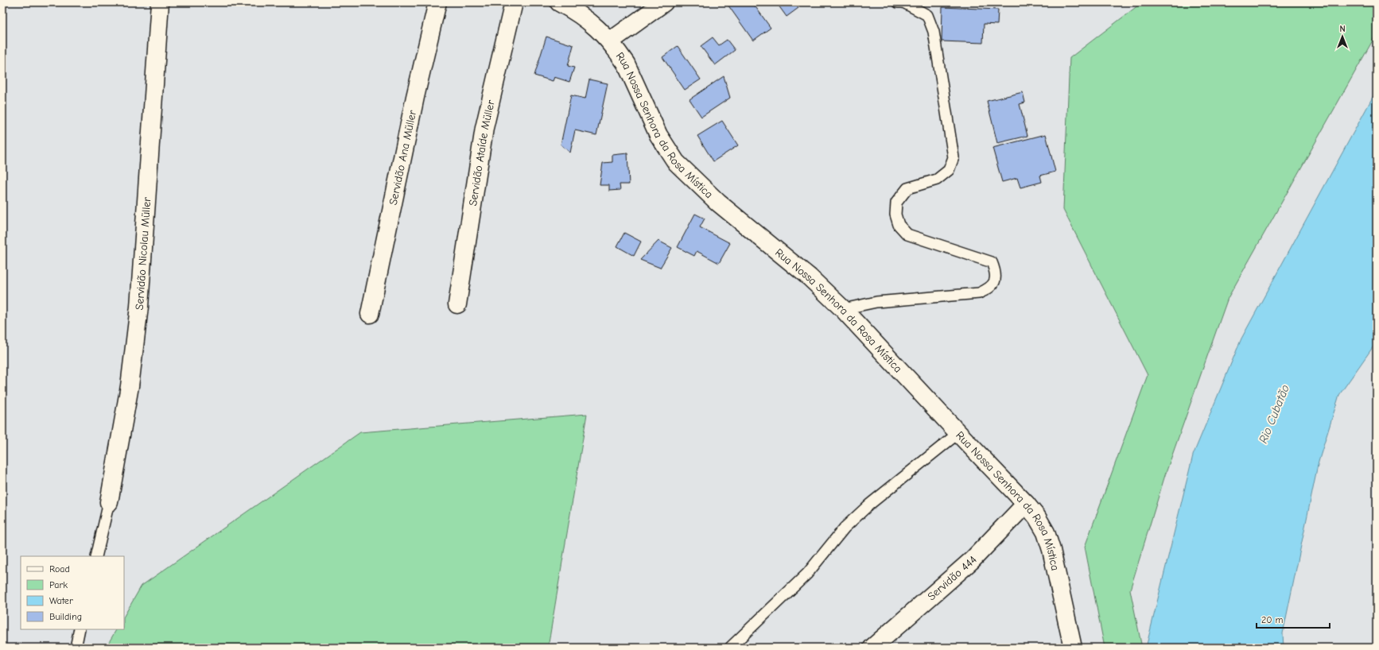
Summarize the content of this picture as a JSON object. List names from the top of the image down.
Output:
{
  "streets": {
    "street": [
      "Rua Nossa Senhora da Rosa Mística",
      "Servidão Ataíde Müller",
      "Servidão Ana Müller",
      "Servidão Nicolau Müller",
      "Servidão 444"
    ]
  },
  "crossings": [
    ["Rua Nossa Senhora da Rosa Mística", "Servidão 444"]
  ],
  "water": ["Rio Cubatão"],
  "legend": [
    "Road",
    "Park",
    "Water",
    "Building"
  ],
  "scale_bar": "20 m",
  "north": "top"
}
